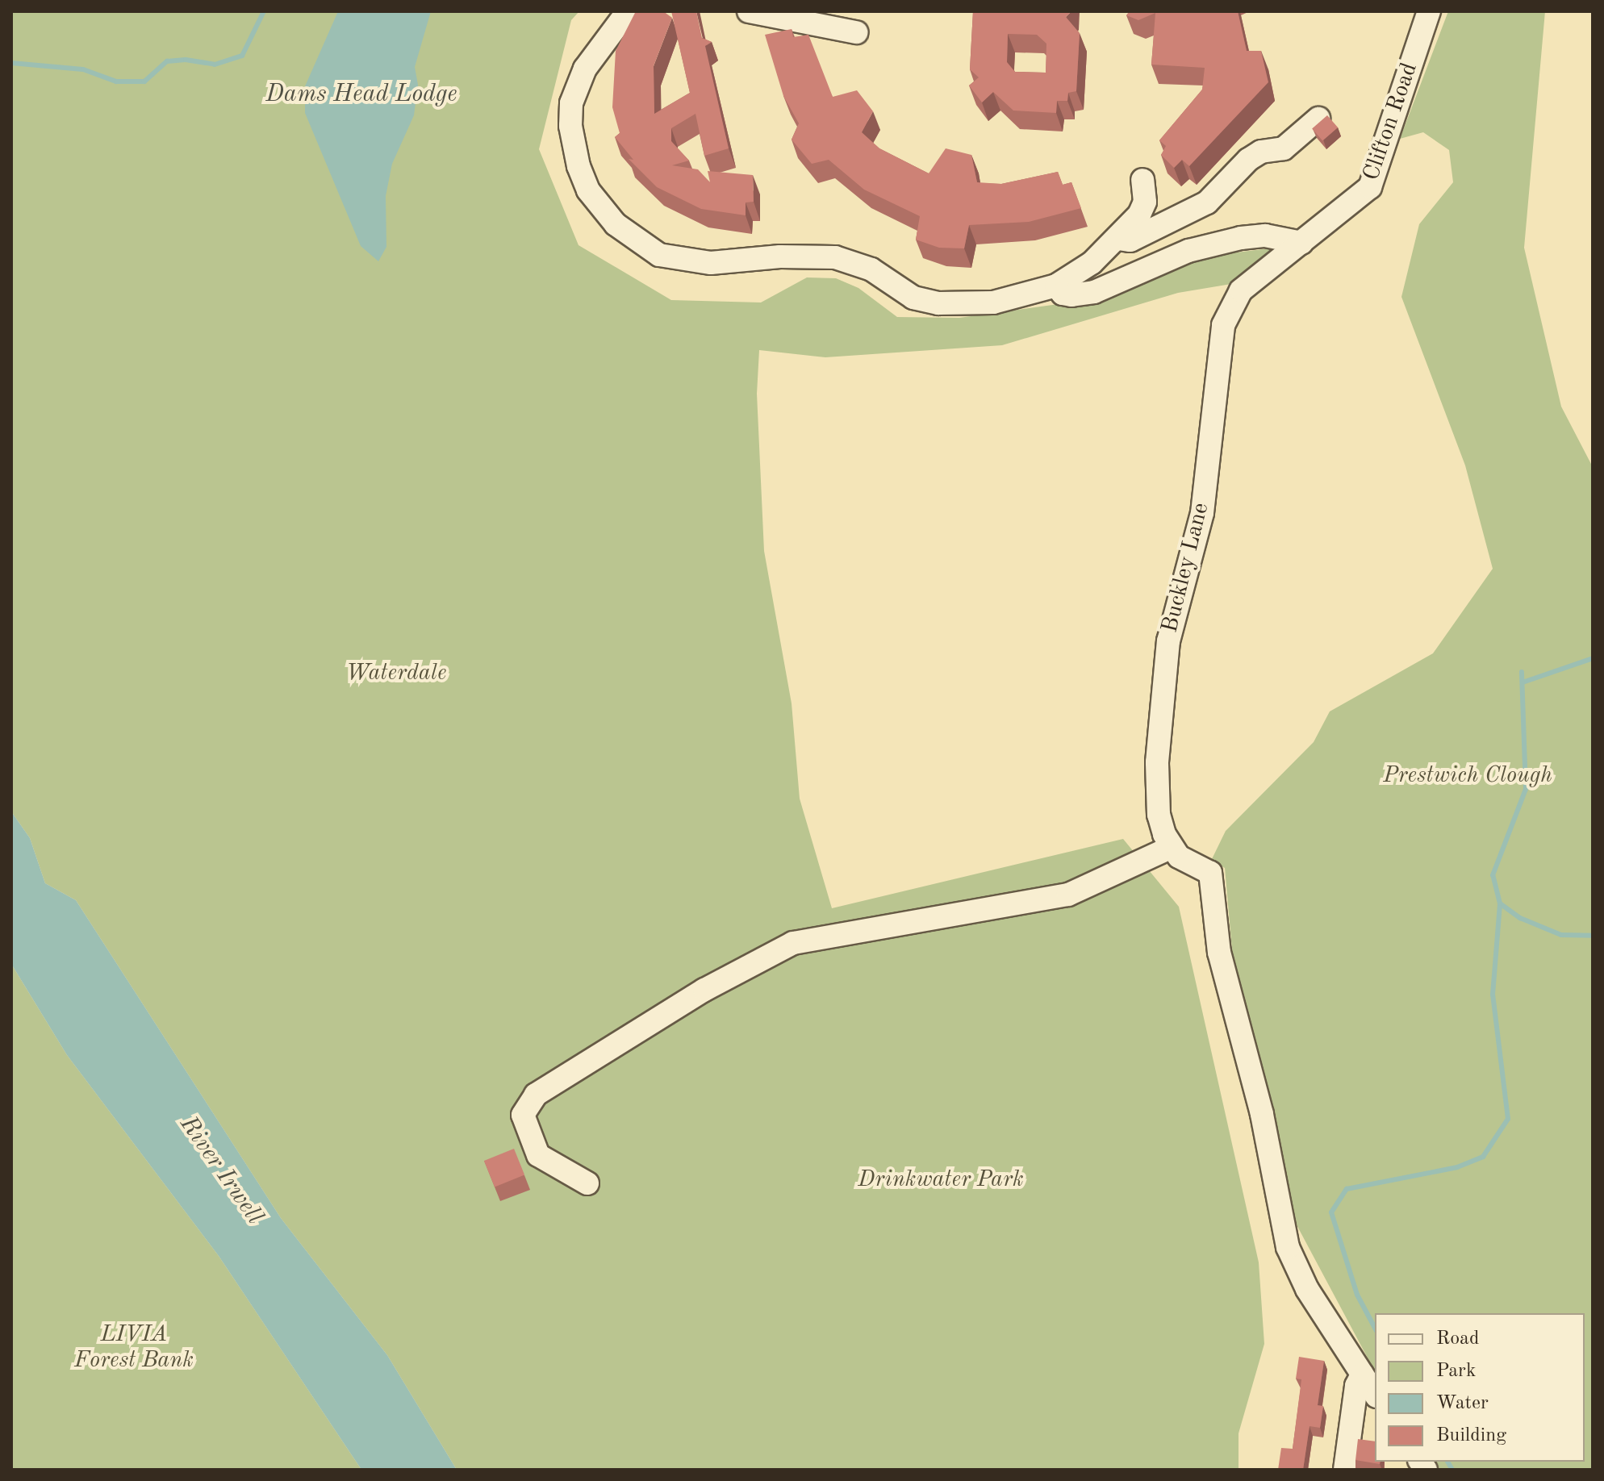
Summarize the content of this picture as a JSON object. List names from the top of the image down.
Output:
{
  "streets": {
    "street": ["Clifton Road", "Buckley Lane"]
  },
  "crossings": [
    ["Clifton Road", "Buckley Lane"]
  ],
  "water": ["Dams Head Lodge", "River Irwell"],
  "parks": [
    "Waterdale",
    "Prestwich Clough",
    "Drinkwater Park",
    "LIVIA Forest Bank"
  ],
  "legend": [
    "Road",
    "Park",
    "Water",
    "Building"
  ]
}
